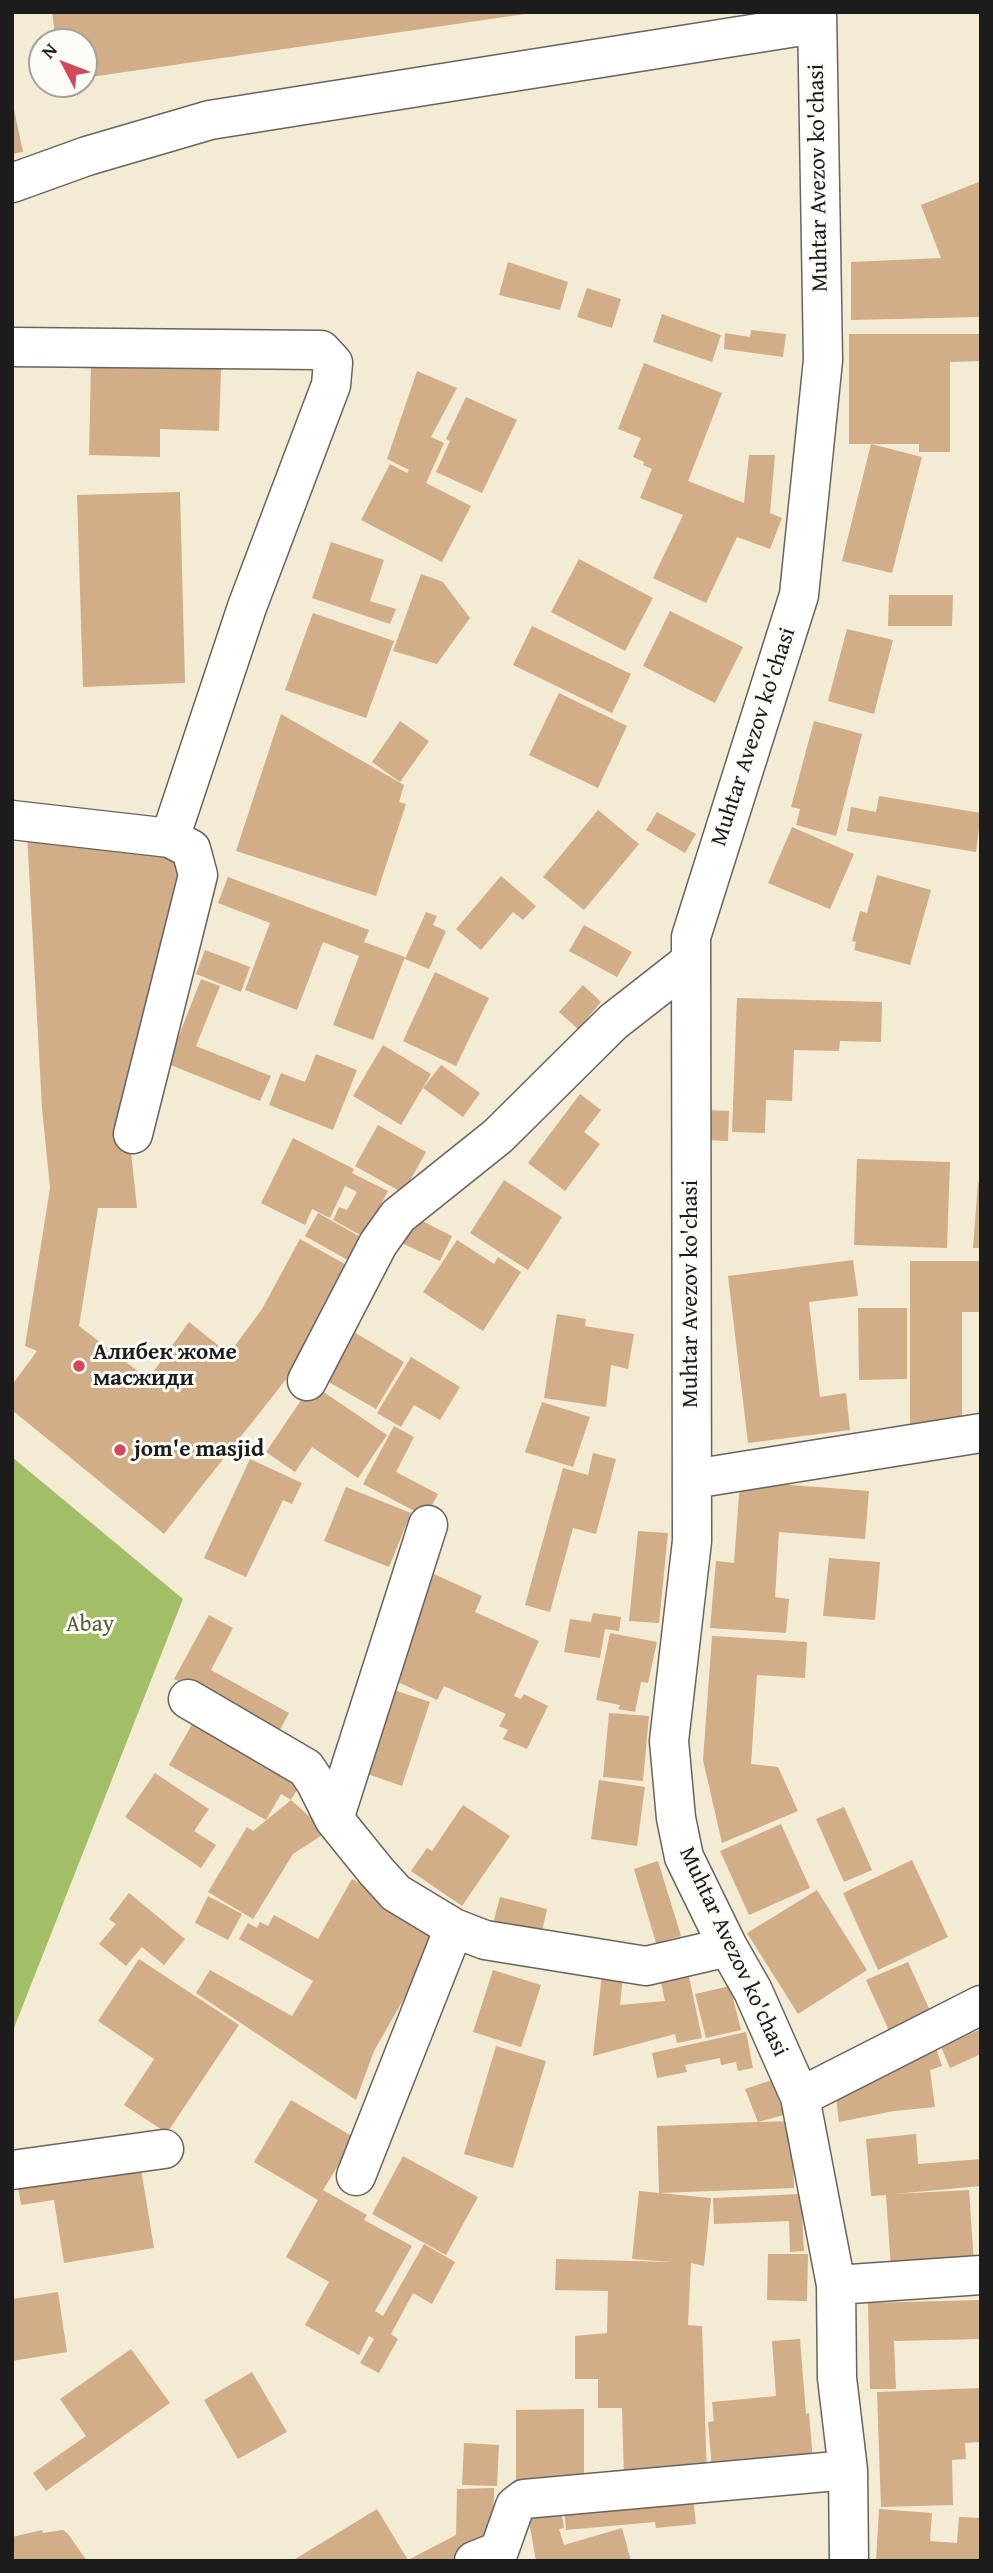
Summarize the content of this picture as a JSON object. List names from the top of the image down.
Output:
{
  "streets": {
    "street": ["Muhtar Avezov ko'chasi"]
  },
  "parks": ["Abay"],
  "places": ["Алибек жоме масжиди", "jom'e masjid"],
  "north": "top left"
}
